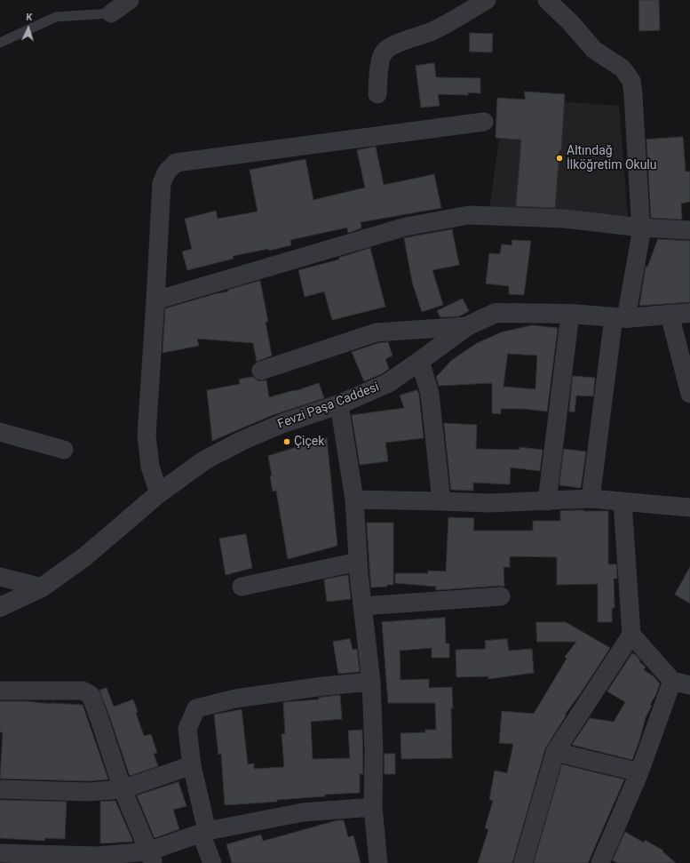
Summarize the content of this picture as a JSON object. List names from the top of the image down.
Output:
{
  "streets": {
    "street": ["Fevzi Paşa Caddesi"]
  },
  "places": ["Altındağ İlköğretim Okulu", "Çiçek"],
  "north": "top"
}
